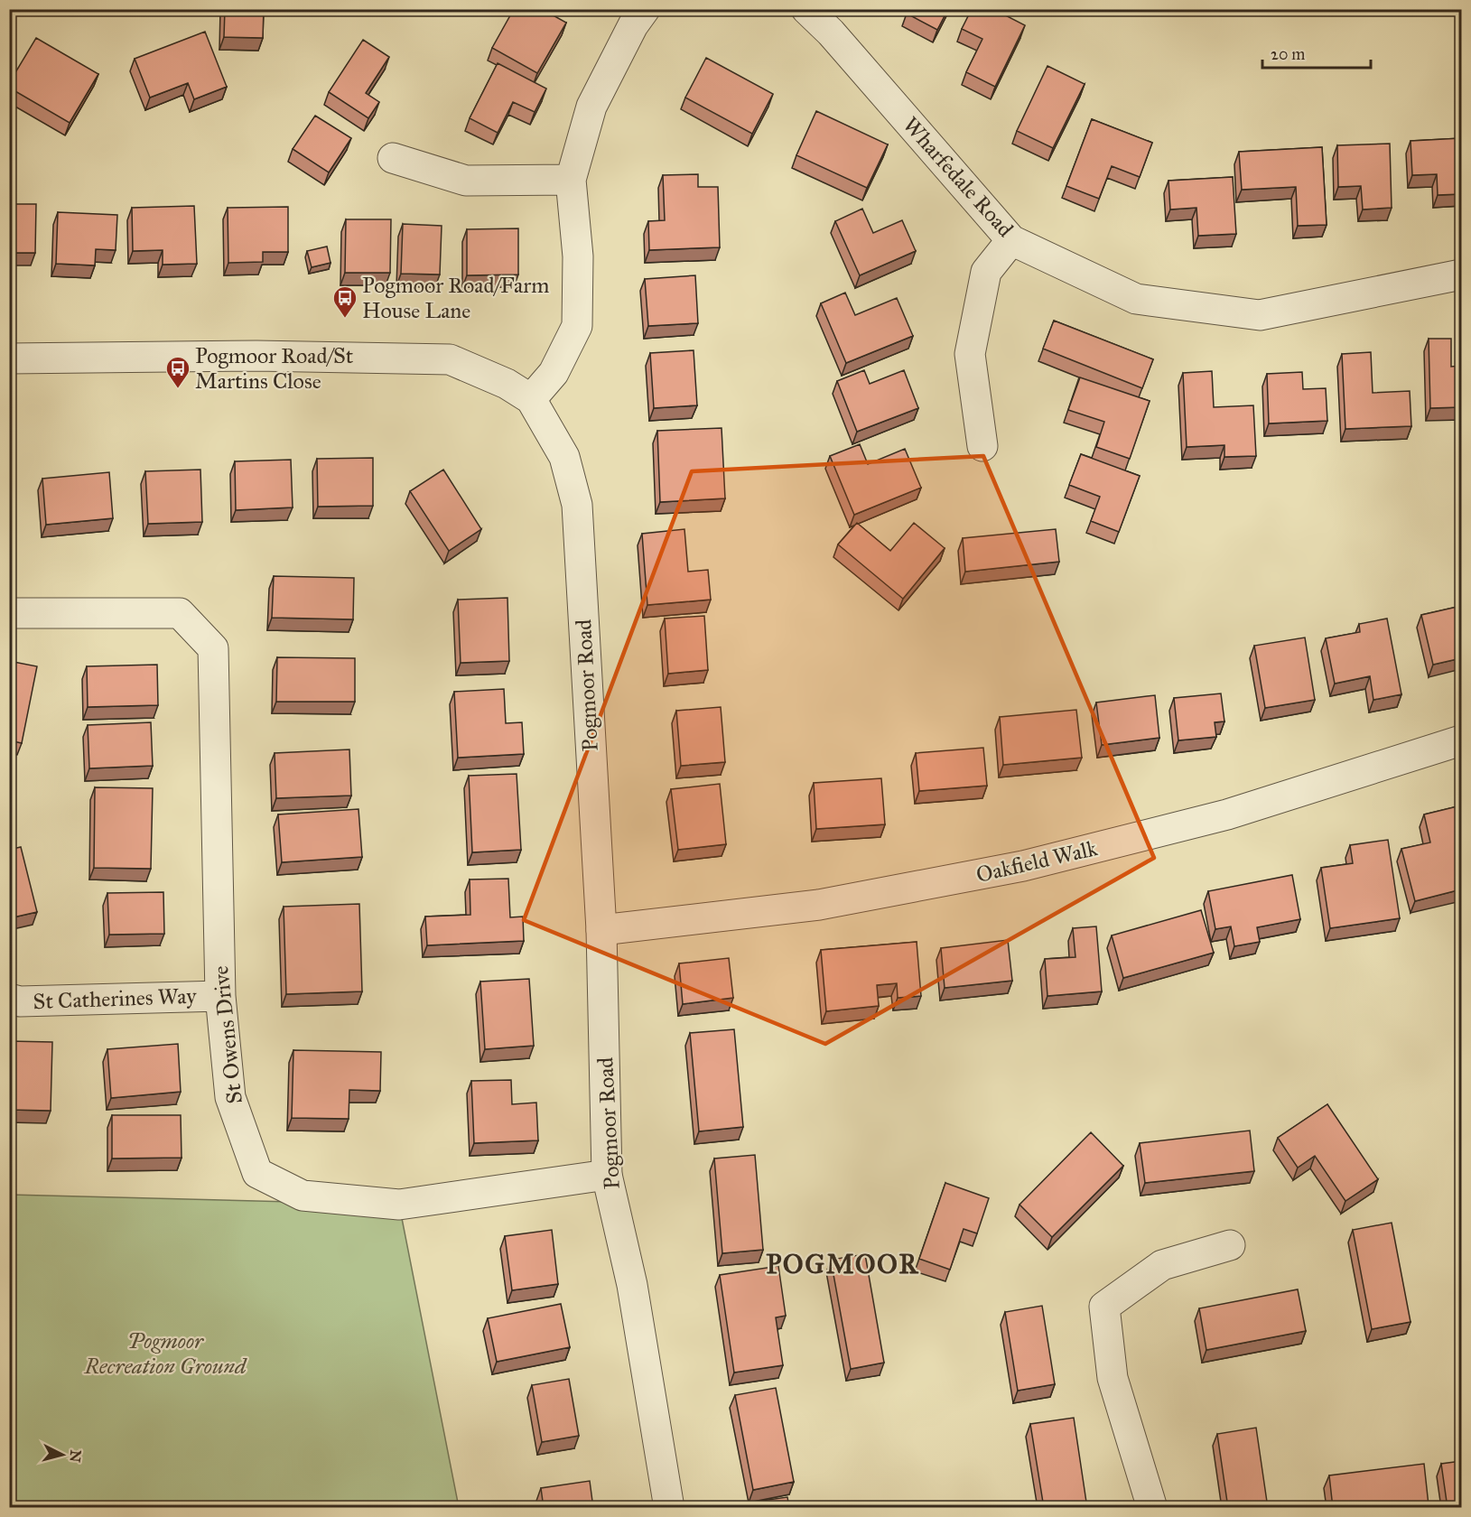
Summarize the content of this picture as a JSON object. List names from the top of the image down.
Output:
{
  "streets": {
    "street": [
      "Wharfedale Road",
      "Pogmoor Road",
      "Oakfield Walk",
      "St Catherines Way",
      "St Owens Drive"
    ]
  },
  "crossings": [
    ["Pogmoor Road", "Oakfield Walk"],
    ["Pogmoor Road", "St Owens Drive"],
    ["St Catherines Way", "St Owens Drive"]
  ],
  "districts": ["POGMOOR"],
  "parks": ["Pogmoor Recreation Ground"],
  "places": {
    "bus stop": ["Pogmoor Road/Farm House Lane", "Pogmoor Road/St Martins Close"]
  },
  "scale_bar": "20 m",
  "north": "right"
}
